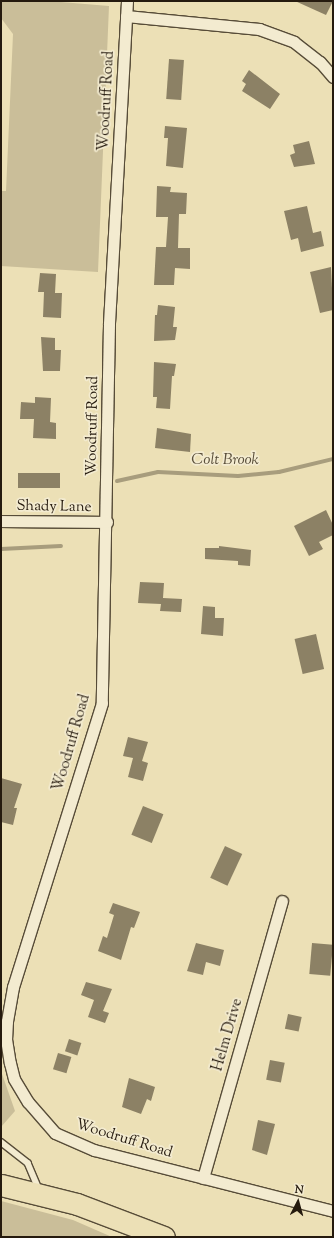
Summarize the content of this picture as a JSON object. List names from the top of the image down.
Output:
{
  "streets": {
    "street": ["Woodruff Road", "Shady Lane", "Helm Drive"]
  },
  "crossings": [
    ["Woodruff Road", "Shady Lane"],
    ["Woodruff Road", "Helm Drive"]
  ],
  "water": ["Colt Brook"],
  "north": "top"
}
